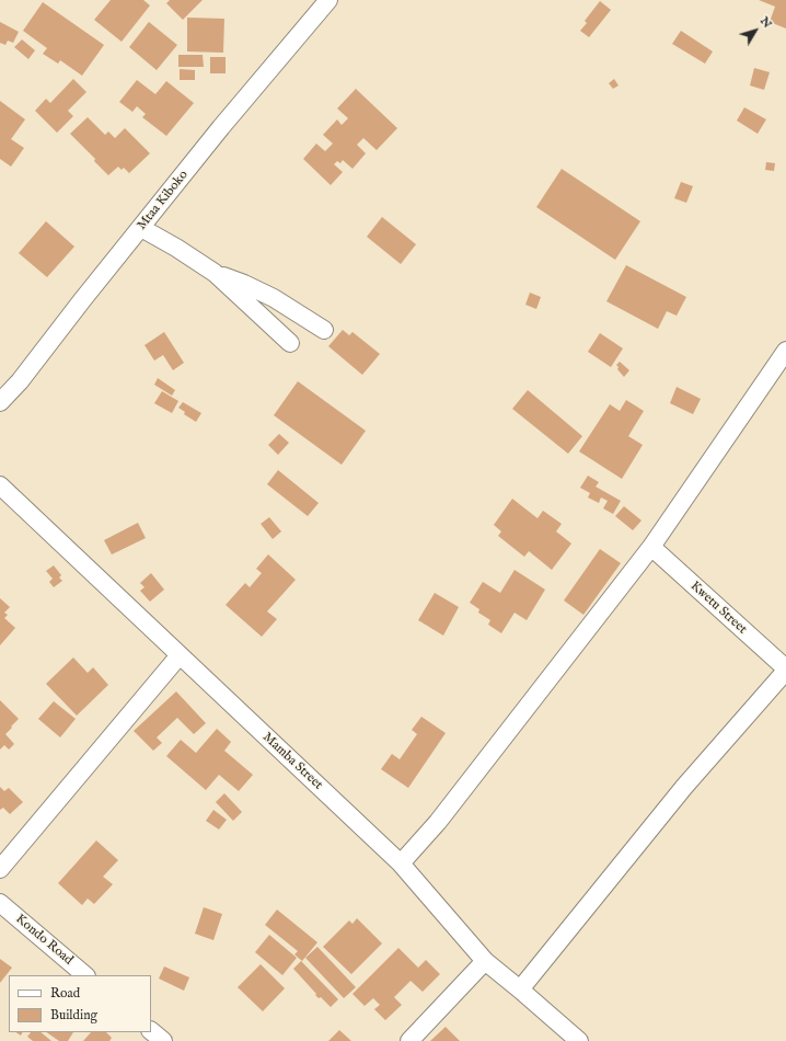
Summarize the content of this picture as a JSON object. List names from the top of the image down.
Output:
{
  "streets": {
    "street": [
      "Mtaa Kiboko",
      "Kwetu Street",
      "Mamba Street",
      "Kondo Road"
    ]
  },
  "legend": ["Road", "Building"],
  "north": "top right"
}
